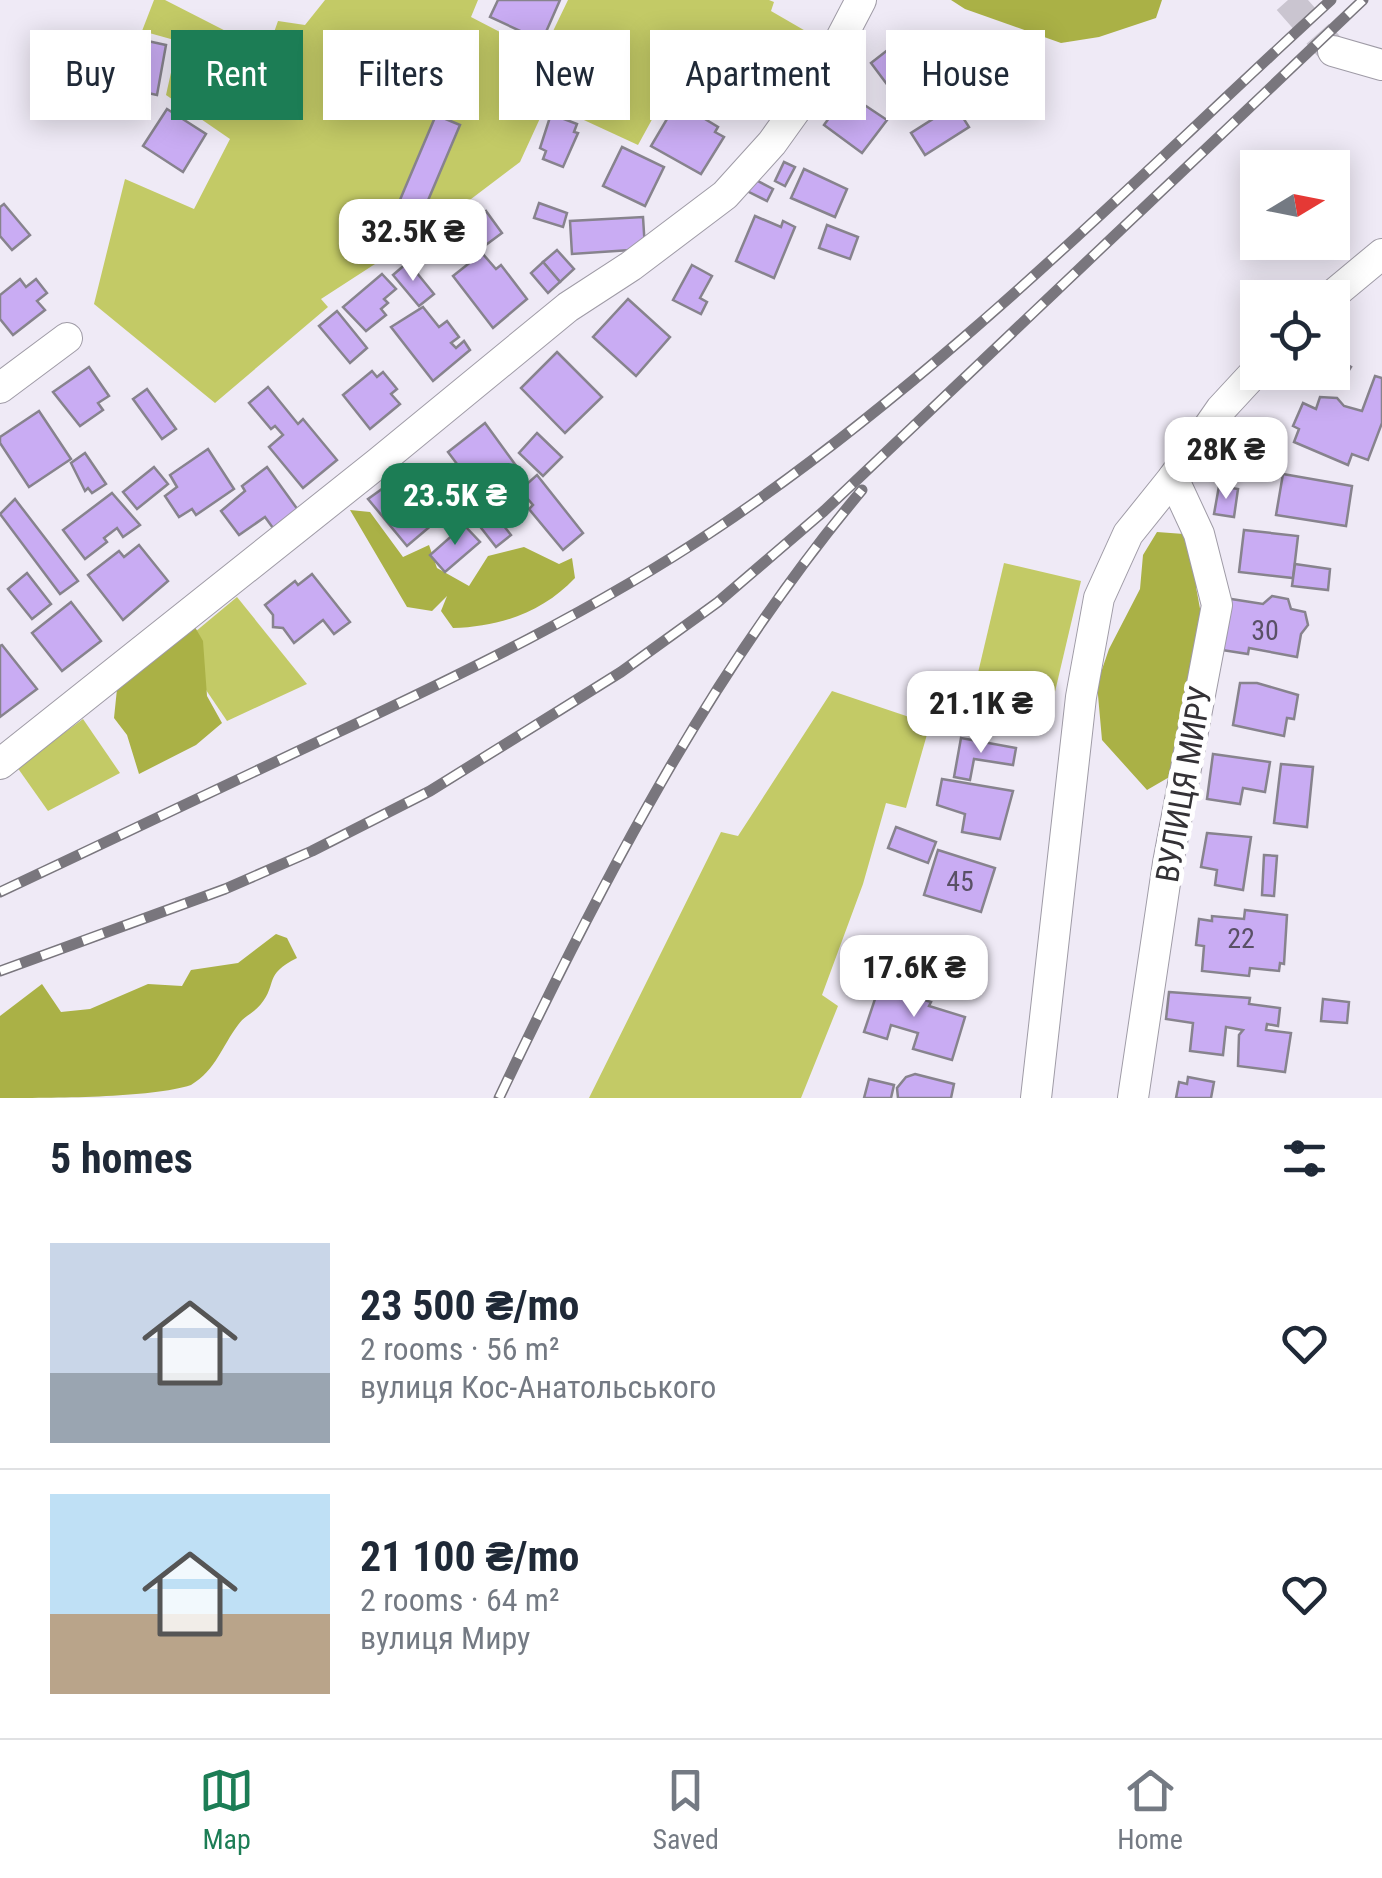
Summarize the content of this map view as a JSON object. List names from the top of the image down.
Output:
{
  "streets": {
    "street": ["ВУЛИЦЯ МИРУ"]
  },
  "house_numbers": ["30", "45", "22"],
  "north": "right",
  "page": {
    "chip": [
      "Buy",
      "Rent",
      "Filters",
      "New",
      "Apartment",
      "House"
    ],
    "price": [
      "32.5K ₴",
      "28K ₴",
      "23.5K ₴",
      "21.1K ₴",
      "17.6K ₴"
    ],
    "heading": "5 homes",
    "list": [
      {
        "name": "23 500 ₴/mo",
        "note": "2 rooms · 56 m² · вулиця Кос-Анатольського"
      },
      {
        "name": "21 100 ₴/mo",
        "note": "2 rooms · 64 m² · вулиця Миру"
      }
    ],
    "tabs": ["Map", "Saved", "Home"]
  }
}
